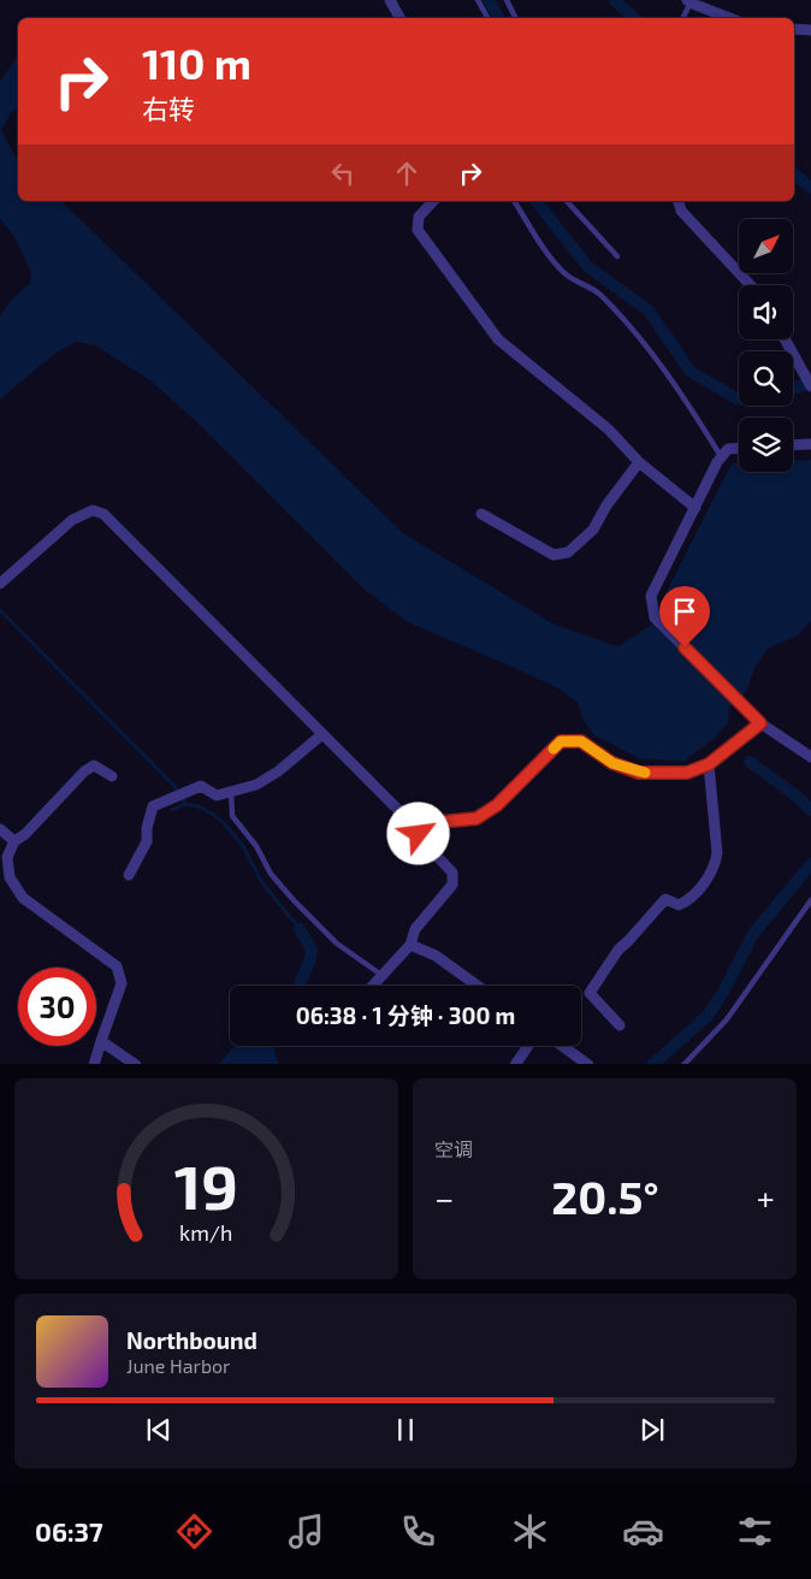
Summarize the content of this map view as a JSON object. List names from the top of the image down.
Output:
{
  "north": "top right",
  "page": {
    "turn": ["110 m", "右转"],
    "limit": "30",
    "trip": "06:38 · 1 分钟 · 300 m",
    "tile": "空调",
    "heat": ["−", "20.5°", "+"],
    "song": ["Northbound", "June Harbor"],
    "tabs": "06:37",
    "gauge": ["19", "km/h"]
  }
}
